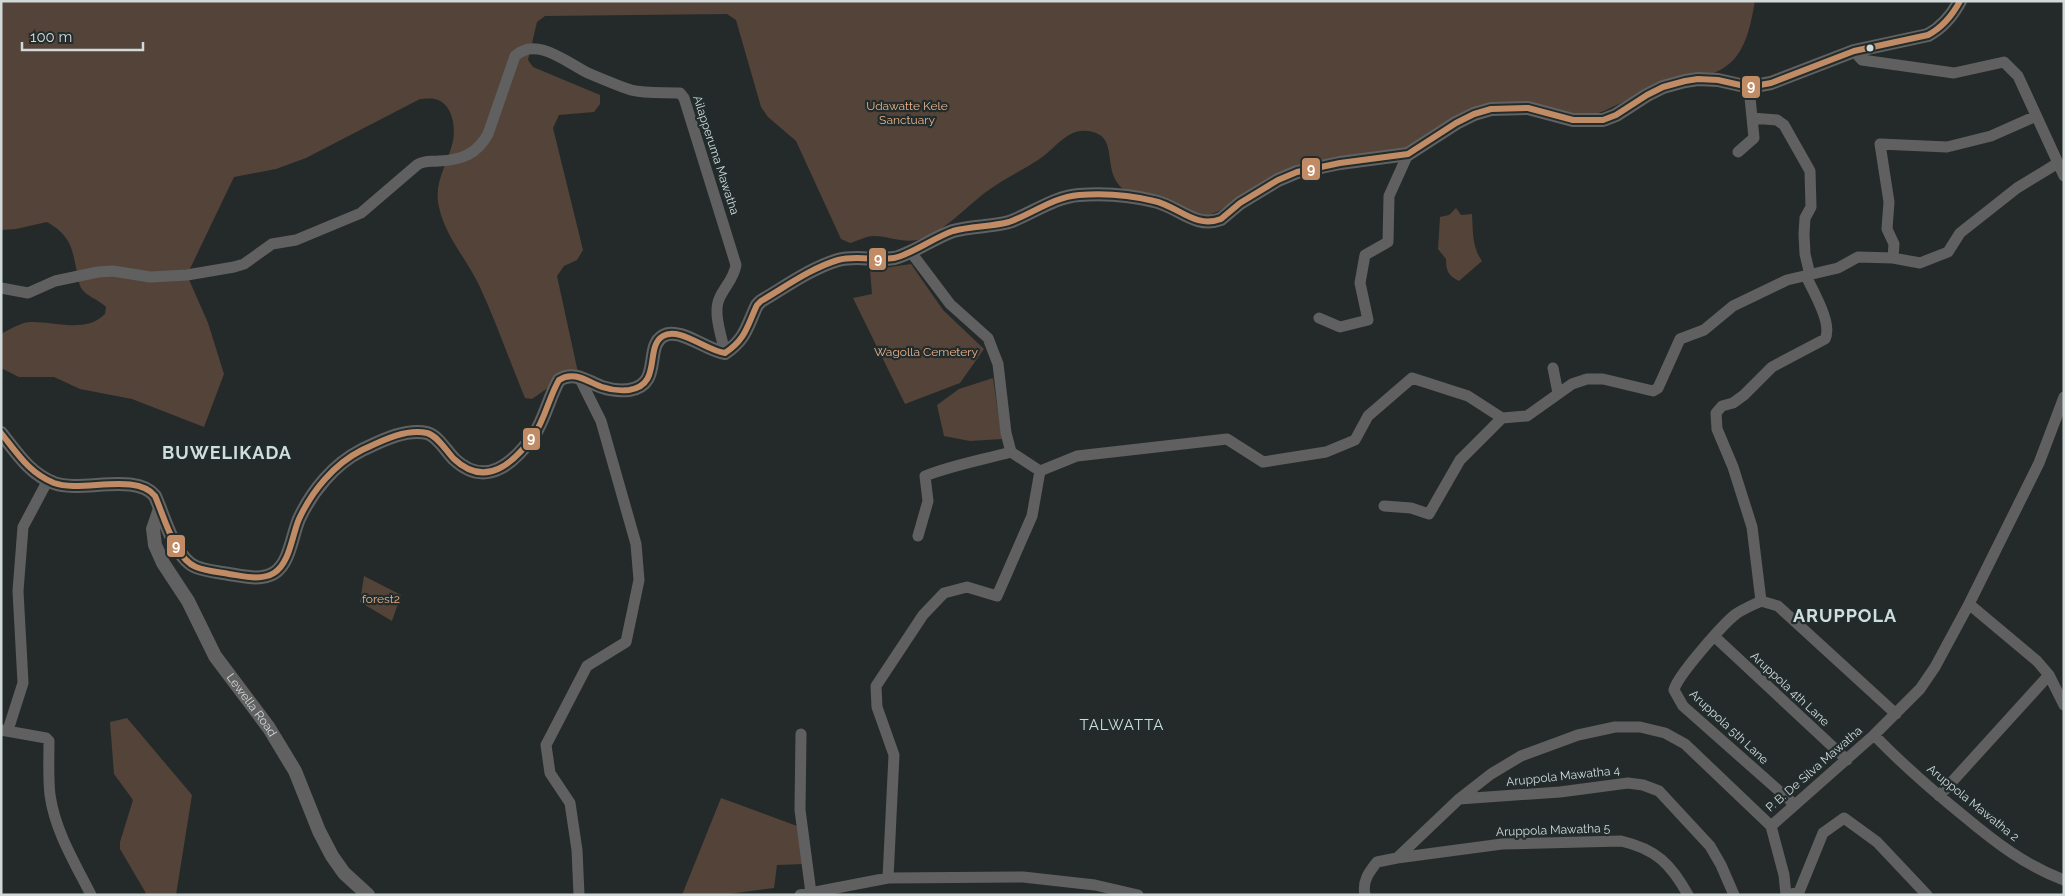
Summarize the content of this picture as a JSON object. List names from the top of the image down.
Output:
{
  "streets": {
    "main road": ["Lewella Road"],
    "street": [
      "Ailapperuma Mawatha",
      "Aruppola 4th Lane",
      "Aruppola 5th Lane",
      "P. B. De Silva Mawatha",
      "Aruppola Mawatha 4",
      "Aruppola Mawatha 2",
      "Aruppola Mawatha 5"
    ]
  },
  "crossings": [
    ["Aruppola 4th Lane", "Aruppola 5th Lane"],
    ["Aruppola 4th Lane", "P. B. De Silva Mawatha"],
    ["Aruppola 5th Lane", "P. B. De Silva Mawatha"],
    ["P. B. De Silva Mawatha", "Aruppola Mawatha 4"],
    ["P. B. De Silva Mawatha", "Aruppola Mawatha 2"],
    ["P. B. De Silva Mawatha", "Aruppola Mawatha 5"]
  ],
  "districts": ["BUWELIKADA", "ARUPPOLA", "TALWATTA"],
  "parks": ["Udawatte Kele Sanctuary", "Wagolla Cemetery", "forest2"],
  "lines": ["transit line 9"],
  "scale_bar": "100 m"
}
